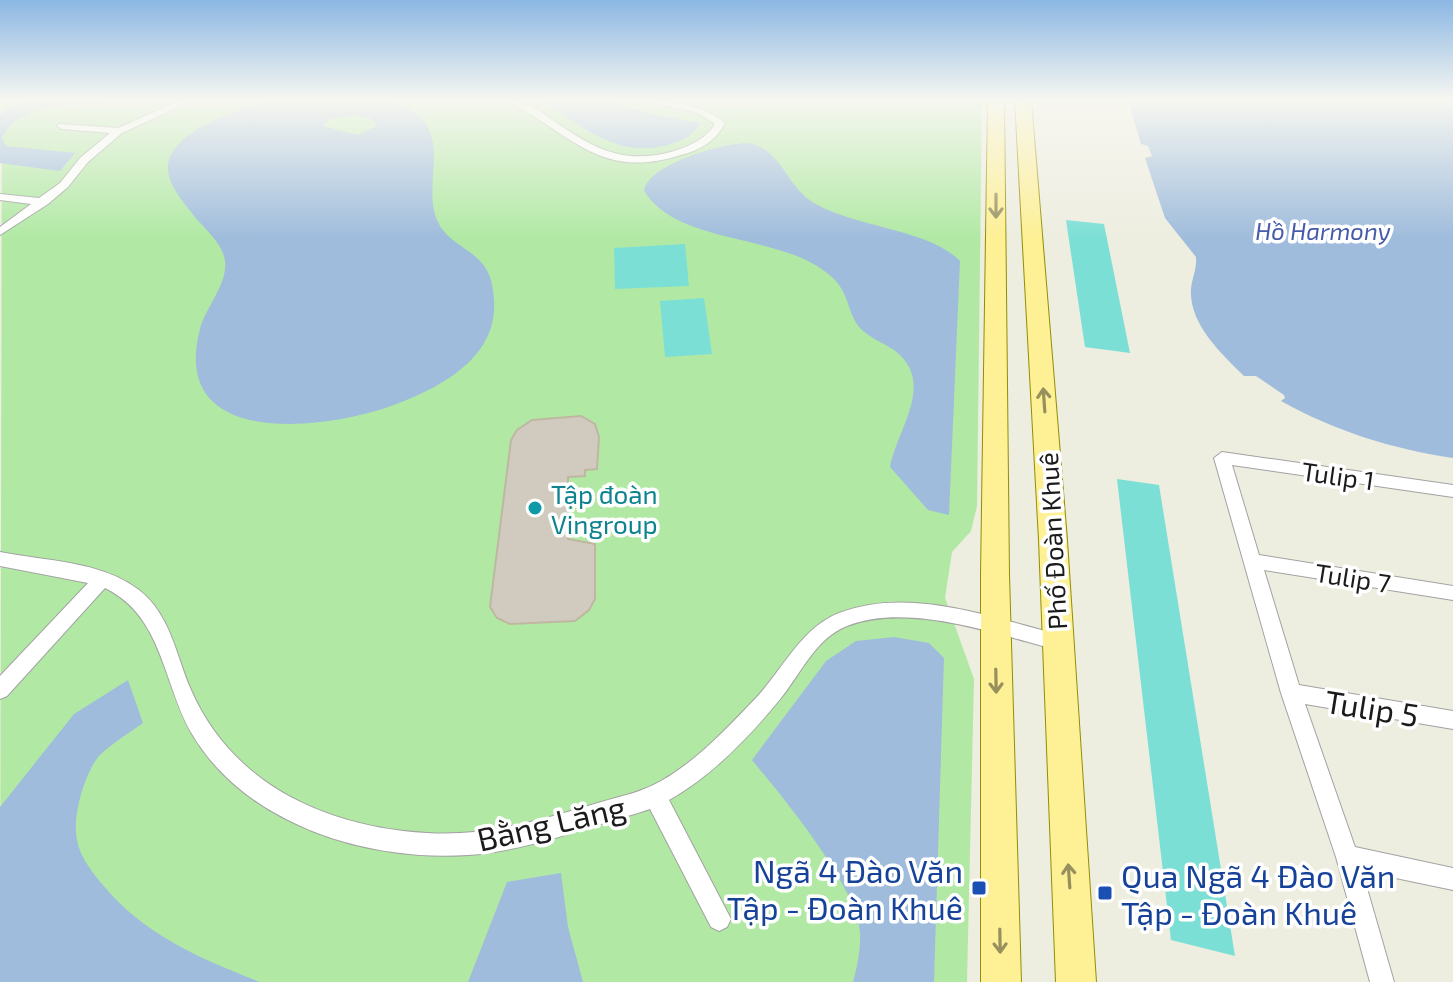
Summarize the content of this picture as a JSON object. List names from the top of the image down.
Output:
{
  "streets": {
    "main road": ["Phố Đoàn Khuê"],
    "street": [
      "Tulip 1",
      "Tulip 7",
      "Tulip 5",
      "Bằng Lăng"
    ]
  },
  "crossings": [
    ["Tulip 1", "Tulip 7"],
    ["Phố Đoàn Khuê", "Bằng Lăng"]
  ],
  "water": ["Hồ Harmony"],
  "places": {
    "other": ["Tập đoàn Vingroup"],
    "transit": ["Ngã 4 Đào Văn Tập - Đoàn Khuê", "Qua Ngã 4 Đào Văn Tập - Đoàn Khuê"]
  }
}
